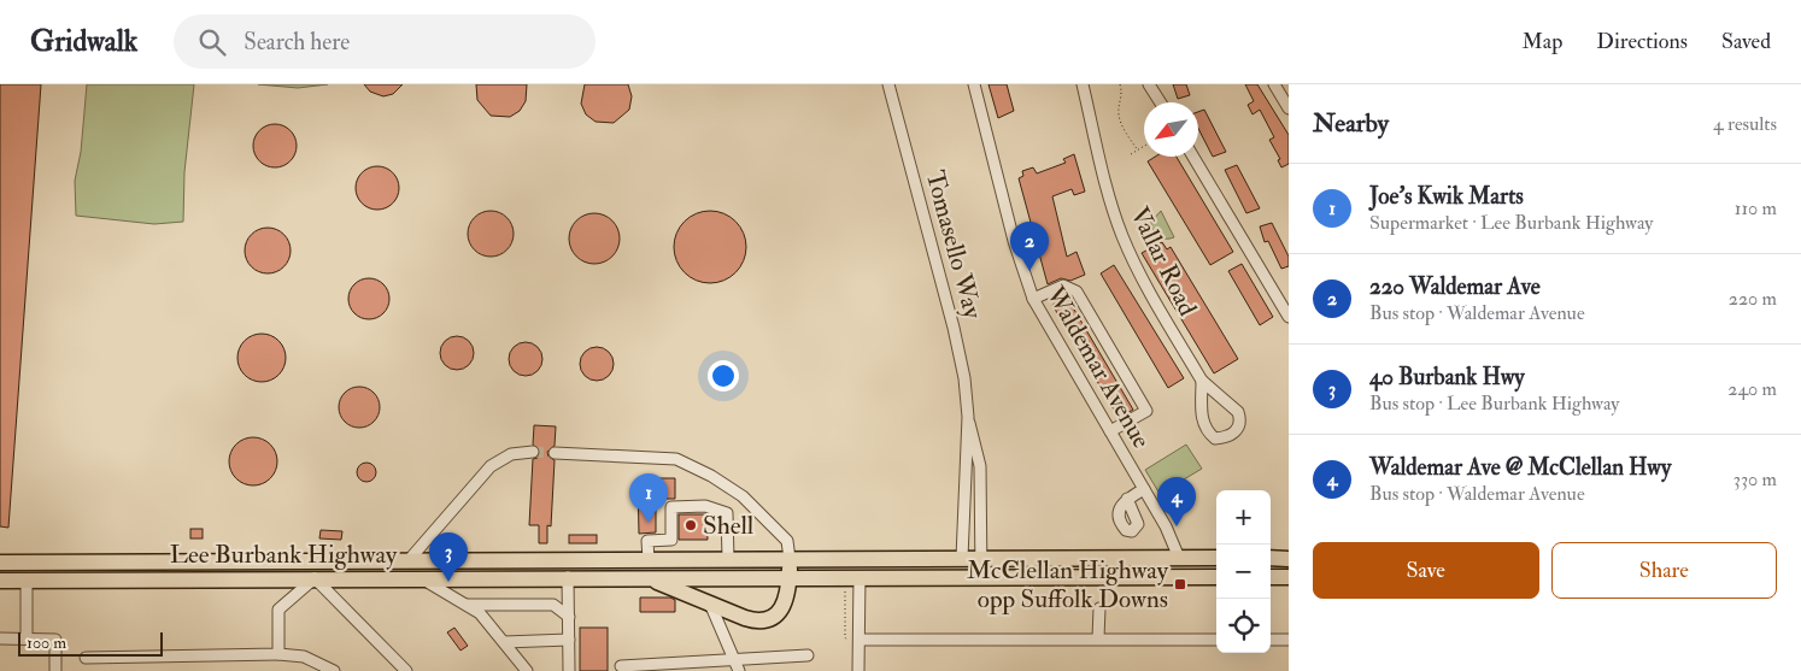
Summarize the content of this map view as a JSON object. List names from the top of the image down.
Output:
{
  "streets": {
    "highway": ["Lee Burbank Highway"],
    "street": ["Tomasello Way", "Vallar Road", "Waldemar Avenue"]
  },
  "crossings": [
    ["Tomasello Way", "Lee Burbank Highway"],
    ["Waldemar Avenue", "Lee Burbank Highway"]
  ],
  "places": {
    "other": ["Shell"],
    "transit": ["McClellan Highway opp Suffolk Downs"]
  },
  "scale_bar": "100 m",
  "north": "bottom left",
  "page": {
    "header": "Gridwalk",
    "search": "Search here",
    "nav": ["Map", "Directions", "Saved"],
    "heading": ["Nearby", "4 results"],
    "list": [
      {
        "mark": "1",
        "name": "Joe's Kwik Marts",
        "note": "Supermarket · Lee Burbank Highway",
        "value": "110 m"
      },
      {
        "mark": "2",
        "name": "220 Waldemar Ave",
        "note": "Bus stop · Waldemar Avenue",
        "value": "220 m"
      },
      {
        "mark": "3",
        "name": "40 Burbank Hwy",
        "note": "Bus stop · Lee Burbank Highway",
        "value": "240 m"
      },
      {
        "mark": "4",
        "name": "Waldemar Ave @ McClellan Hwy",
        "note": "Bus stop · Waldemar Avenue",
        "value": "330 m"
      }
    ],
    "pins": [
      "2",
      "1",
      "4",
      "3"
    ],
    "map_buttons": ["+", "−"],
    "buttons": ["Save", "Share"],
    "scale": "100 m"
  }
}
